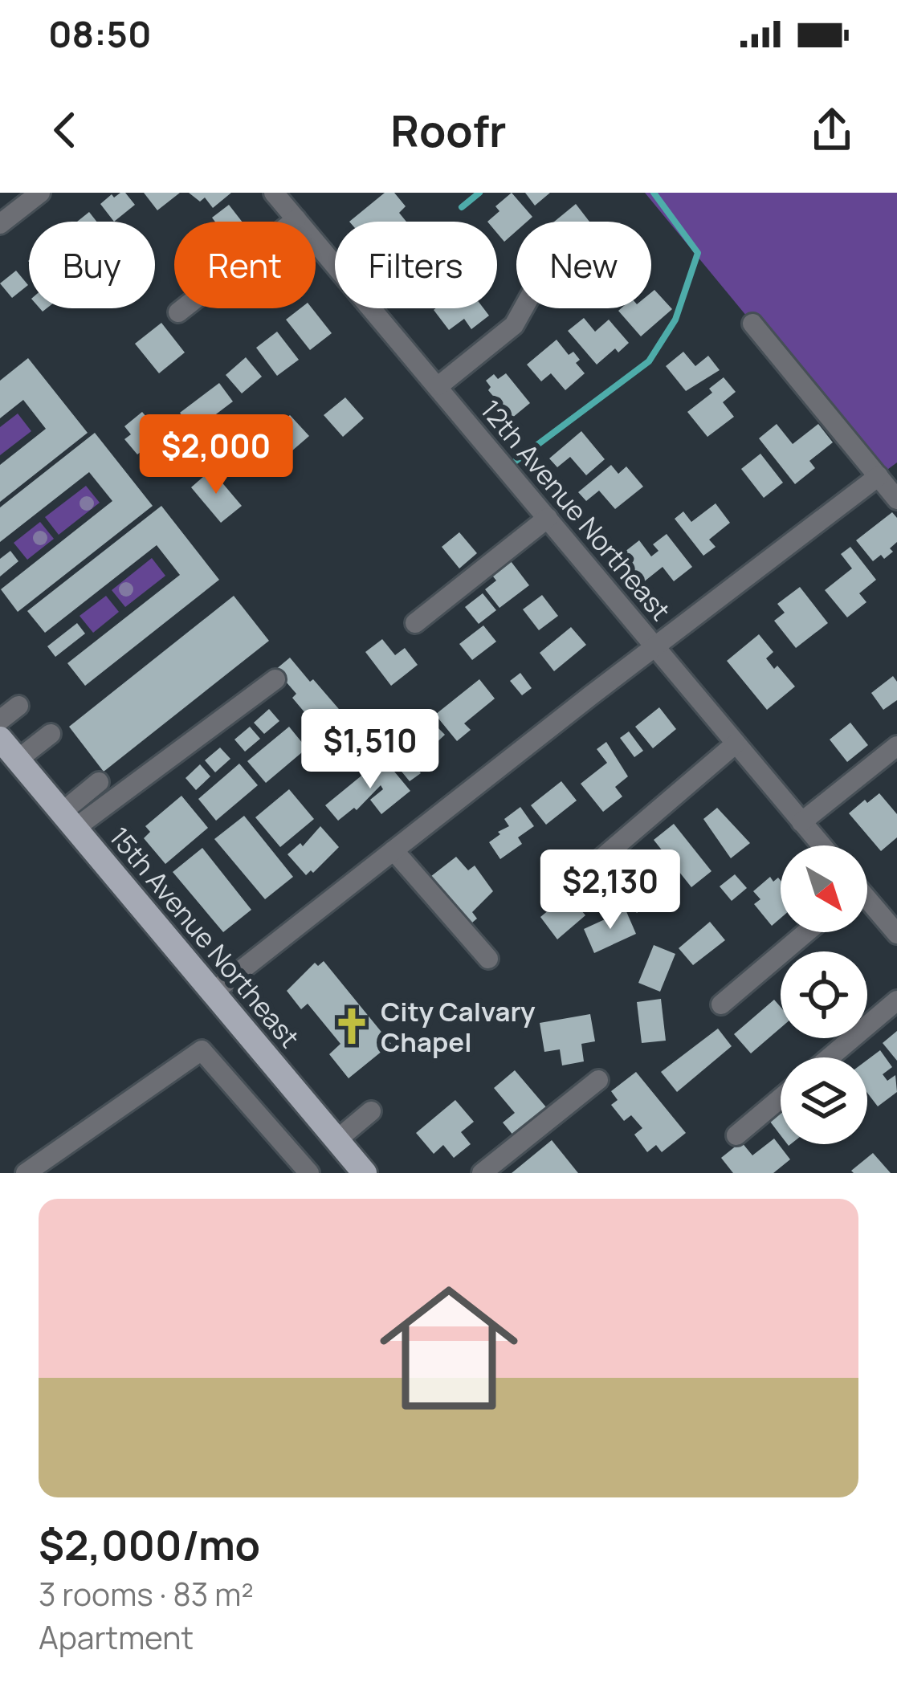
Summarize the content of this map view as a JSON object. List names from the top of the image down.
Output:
{
  "streets": {
    "main road": ["15th Avenue Northeast"],
    "street": ["12th Avenue Northeast"]
  },
  "places": {
    "church": ["City Calvary Chapel"]
  },
  "north": "bottom right",
  "page": {
    "status": "08:50",
    "header": "Roofr",
    "chip": [
      "Buy",
      "Rent",
      "Filters",
      "New"
    ],
    "price": ["$2,000", "$1,510", "$2,130"],
    "list": [
      {
        "name": "$2,000/mo",
        "note": "3 rooms · 83 m² · Apartment"
      }
    ]
  }
}
